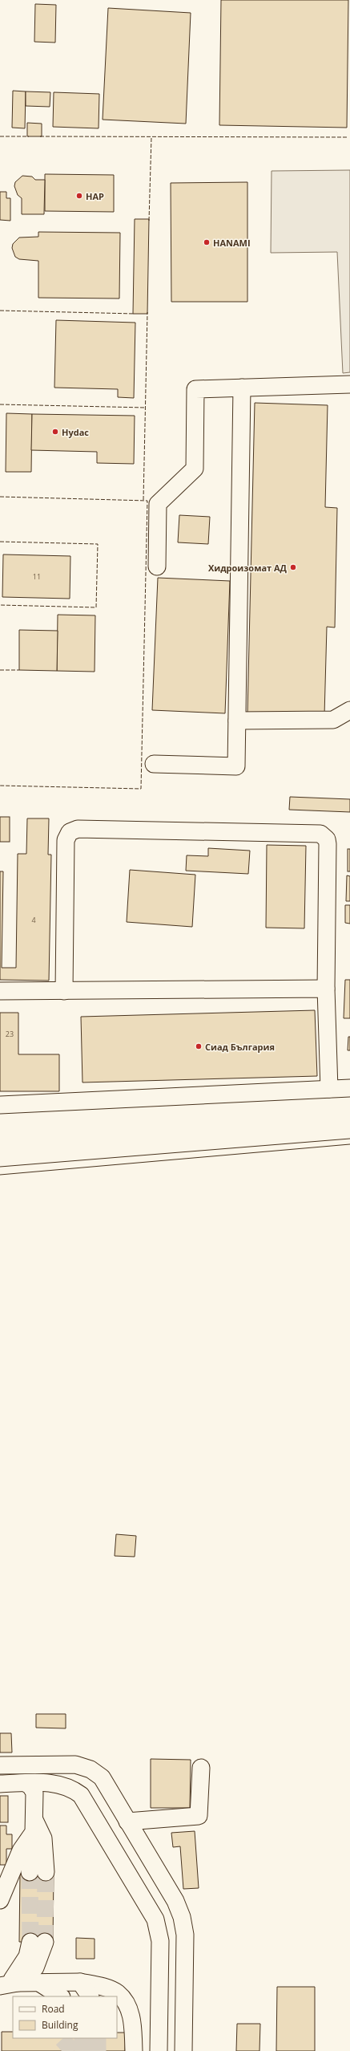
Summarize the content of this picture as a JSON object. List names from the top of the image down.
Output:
{
  "places": [
    "НАР",
    "HANAMI",
    "Hydac",
    "Хидроизомат АД",
    "Сиад България"
  ],
  "house_numbers": ["11", "4", "23"],
  "legend": ["Road", "Building"]
}
